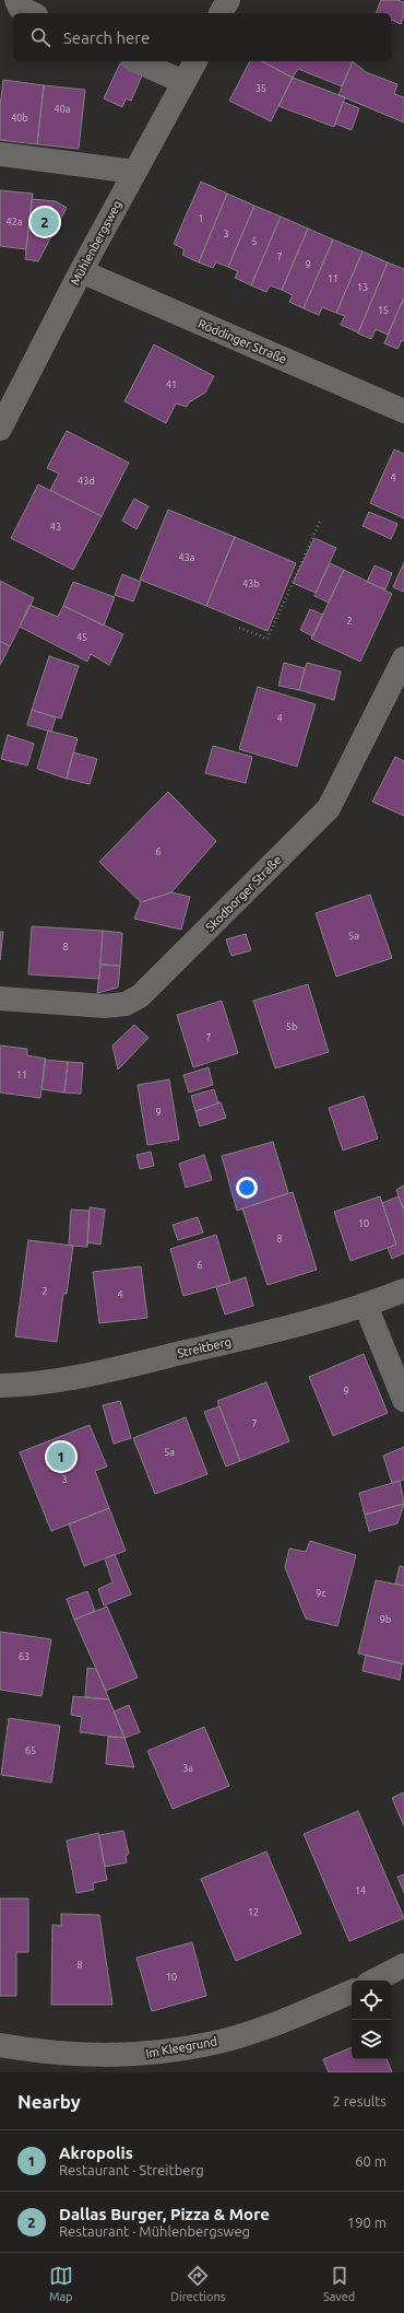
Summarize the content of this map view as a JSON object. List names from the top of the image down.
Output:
{
  "streets": {
    "street": [
      "Mühlenbergsweg",
      "Röddinger Straße",
      "Skodborger Straße",
      "Streitberg",
      "Im Kleegrund"
    ]
  },
  "crossings": [
    ["Mühlenbergsweg", "Röddinger Straße"]
  ],
  "house_numbers": [
    "35",
    "40a",
    "40b",
    "1",
    "42a",
    "3",
    "5",
    "7",
    "9",
    "11",
    "13",
    "15",
    "41",
    "4",
    "43d",
    "43",
    "43a",
    "43b",
    "2",
    "45",
    "4",
    "6",
    "5a",
    "8",
    "5b",
    "7",
    "11",
    "9",
    "10",
    "8",
    "6",
    "2",
    "4",
    "9",
    "7",
    "5a",
    "3",
    "9c",
    "9b",
    "63",
    "65",
    "3a",
    "14",
    "12",
    "8",
    "10"
  ],
  "page": {
    "search": "Search here",
    "pins": ["2", "1"],
    "heading": ["Nearby", "2 results"],
    "list": [
      {
        "mark": "1",
        "name": "Akropolis",
        "note": "Restaurant · Streitberg",
        "value": "60 m"
      },
      {
        "mark": "2",
        "name": "Dallas Burger, Pizza & More",
        "note": "Restaurant · Mühlenbergsweg",
        "value": "190 m"
      }
    ],
    "nav": ["Map", "Directions", "Saved"]
  }
}
